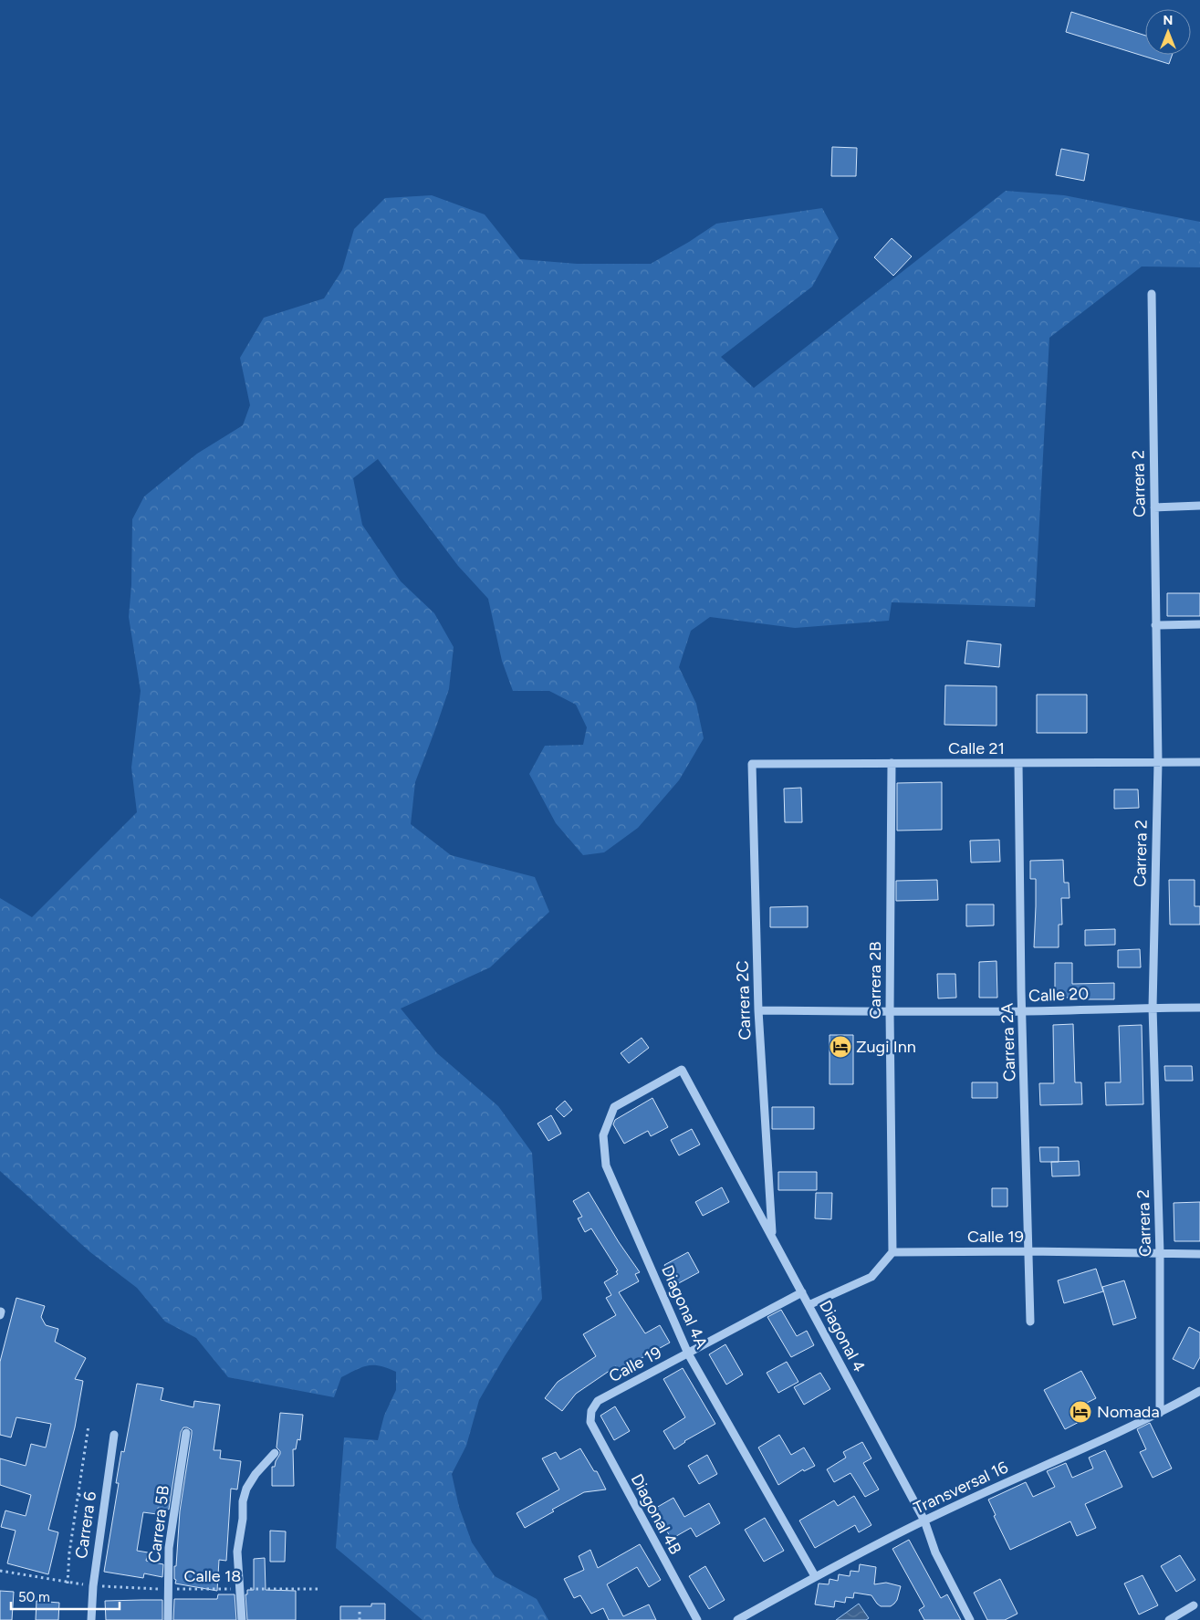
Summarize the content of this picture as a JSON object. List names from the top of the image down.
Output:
{
  "streets": {
    "street": [
      "Carrera 2",
      "Calle 21",
      "Carrera 2B",
      "Calle 20",
      "Carrera 2C",
      "Carrera 2A",
      "Calle 19",
      "Diagonal 4A",
      "Diagonal 4",
      "Transversal 16",
      "Diagonal 4B",
      "Carrera 5B",
      "Carrera 6"
    ],
    "path": ["Calle 18"]
  },
  "crossings": [
    ["Carrera 2", "Calle 21"],
    ["Carrera 2", "Calle 20"],
    ["Carrera 2", "Calle 19"],
    ["Carrera 2", "Transversal 16"],
    ["Calle 21", "Carrera 2B"],
    ["Calle 21", "Carrera 2C"],
    ["Calle 21", "Carrera 2A"],
    ["Carrera 2B", "Calle 20"],
    ["Carrera 2B", "Calle 19"],
    ["Calle 20", "Carrera 2C"],
    ["Calle 20", "Carrera 2A"],
    ["Carrera 2C", "Diagonal 4"],
    ["Carrera 2A", "Calle 19"],
    ["Calle 19", "Diagonal 4A"],
    ["Calle 19", "Diagonal 4"],
    ["Calle 19", "Diagonal 4B"],
    ["Diagonal 4A", "Diagonal 4"],
    ["Diagonal 4A", "Transversal 16"],
    ["Diagonal 4", "Transversal 16"],
    ["Carrera 5B", "Calle 18"],
    ["Carrera 6", "Calle 18"]
  ],
  "places": {
    "hotel": ["Zugi Inn", "Nomada"]
  },
  "scale_bar": "50 m",
  "north": "top"
}
